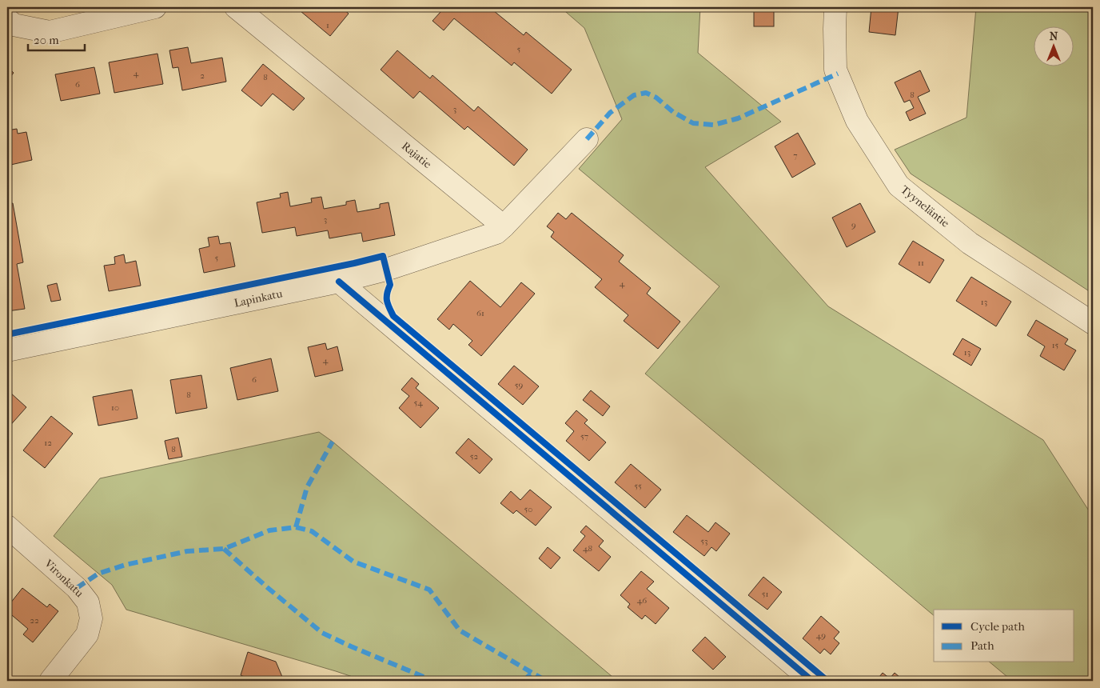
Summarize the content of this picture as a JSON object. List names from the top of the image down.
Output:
{
  "streets": {
    "street": [
      "Rajatie",
      "Tyyneläntie",
      "Lapinkatu",
      "Vironkatu"
    ]
  },
  "crossings": [
    ["Rajatie", "Lapinkatu"]
  ],
  "house_numbers": [
    "1",
    "5",
    "4",
    "2",
    "8",
    "6",
    "8",
    "3",
    "7",
    "3",
    "9",
    "5",
    "11",
    "4",
    "13",
    "61",
    "15",
    "13",
    "4",
    "6",
    "59",
    "8",
    "54",
    "10",
    "57",
    "12",
    "8",
    "52",
    "55",
    "50",
    "53",
    "48",
    "51",
    "46",
    "22",
    "49"
  ],
  "legend": ["Cycle path", "Path"],
  "scale_bar": "20 m",
  "north": "top"
}
